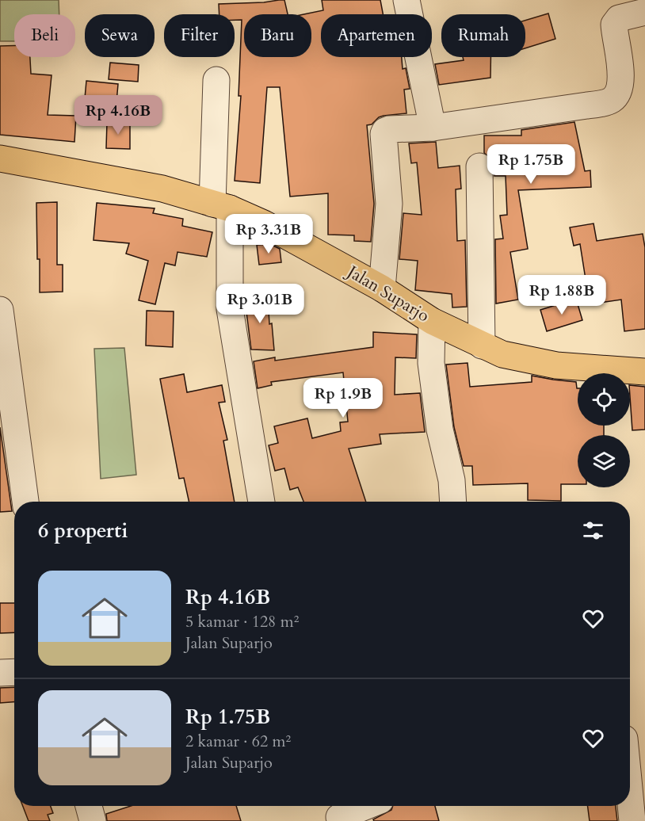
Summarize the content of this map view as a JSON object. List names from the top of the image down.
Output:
{
  "streets": {
    "main road": ["Jalan Suparjo"]
  },
  "page": {
    "chip": [
      "Beli",
      "Sewa",
      "Filter",
      "Baru",
      "Apartemen",
      "Rumah"
    ],
    "price": [
      "Rp 4.16B",
      "Rp 1.75B",
      "Rp 3.31B",
      "Rp 1.88B",
      "Rp 3.01B",
      "Rp 1.9B"
    ],
    "heading": "6 properti",
    "list": [
      {
        "name": "Rp 4.16B",
        "note": "5 kamar · 128 m² · Jalan Suparjo"
      },
      {
        "name": "Rp 1.75B",
        "note": "2 kamar · 62 m² · Jalan Suparjo"
      }
    ]
  }
}
